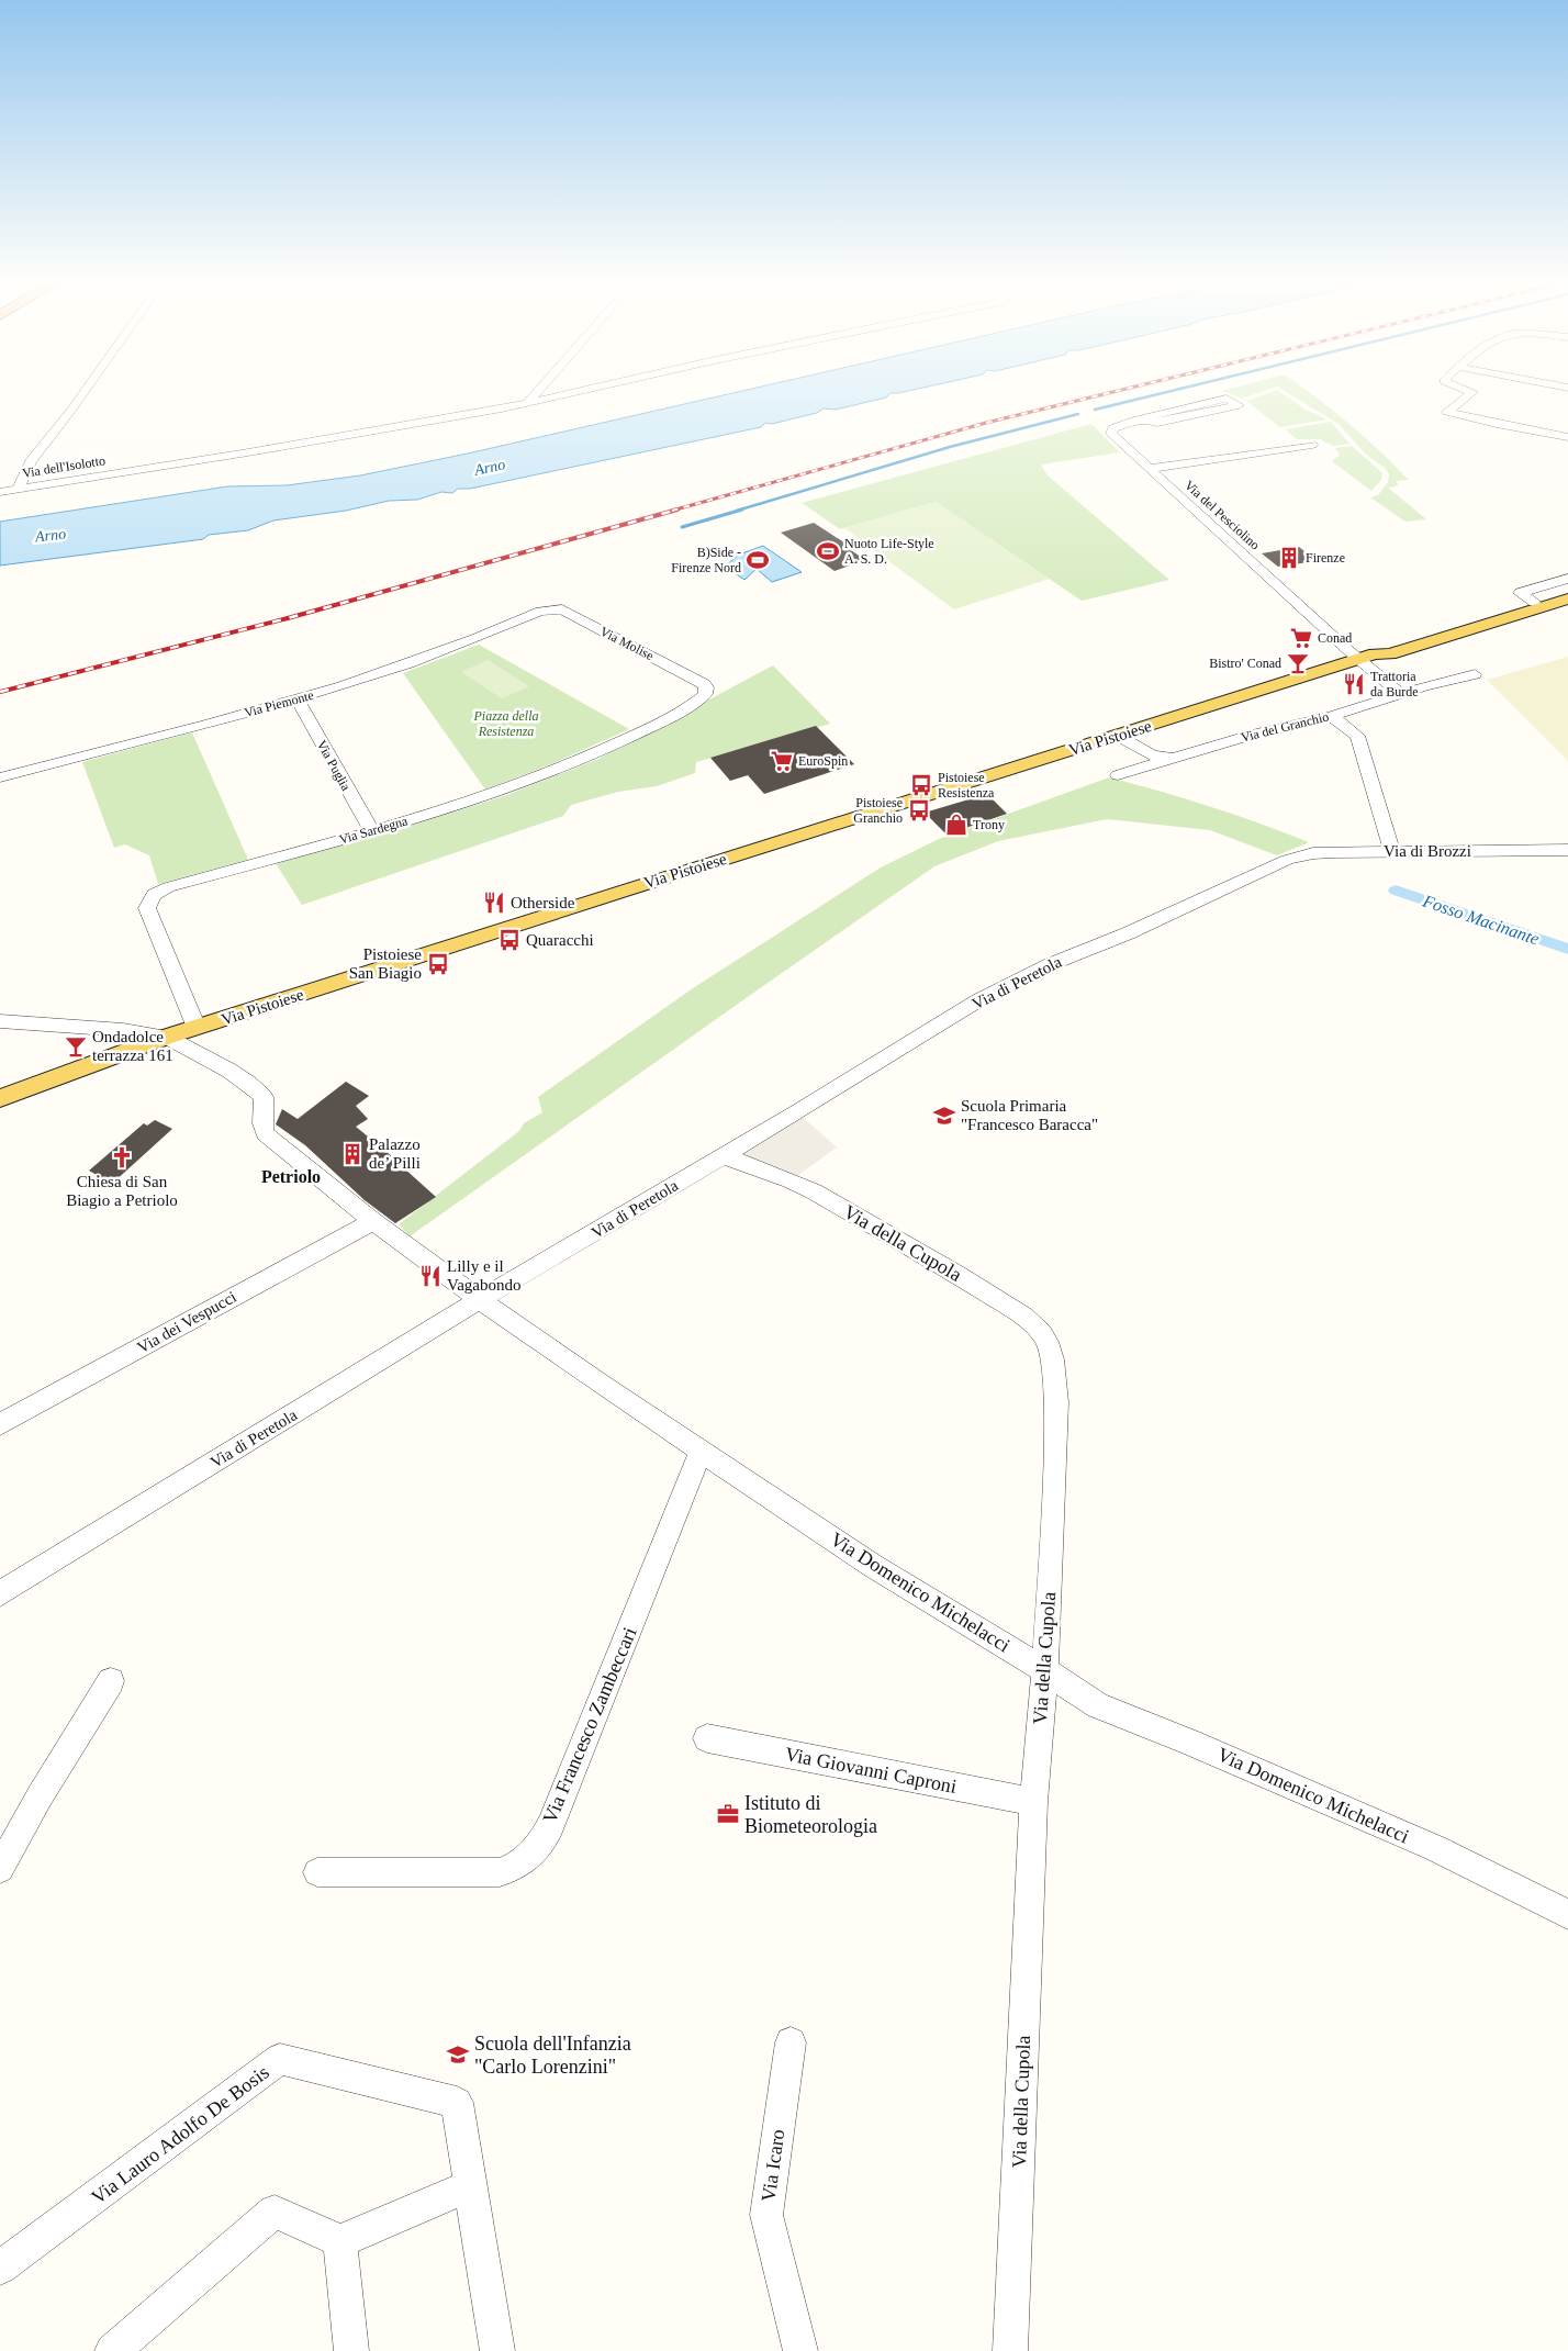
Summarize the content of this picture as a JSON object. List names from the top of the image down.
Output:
{
  "streets": {
    "main road": ["Via Pistoiese"],
    "street": [
      "Via dell'Isolotto",
      "Via del Pesciolino",
      "Via Molise",
      "Via Piemonte",
      "Via del Granchio",
      "Via Puglia",
      "Via Sardegna",
      "Via di Brozzi",
      "Via di Peretola",
      "Via della Cupola",
      "Via dei Vespucci",
      "Via Domenico Michelacci",
      "Via Francesco Zambeccari",
      "Via Giovanni Caproni",
      "Via Lauro Adolfo De Bosis",
      "Via Icaro"
    ]
  },
  "crossings": [
    ["Via del Pesciolino", "Via Pistoiese"],
    ["Via Molise", "Via Piemonte"],
    ["Via Molise", "Via Sardegna"],
    ["Via Piemonte", "Via Puglia"],
    ["Via Pistoiese", "Via Sardegna"],
    ["Via Pistoiese", "Via Domenico Michelacci"],
    ["Via Puglia", "Via Sardegna"],
    ["Via di Brozzi", "Via di Peretola"],
    ["Via di Peretola", "Via della Cupola"],
    ["Via di Peretola", "Via Domenico Michelacci"],
    ["Via della Cupola", "Via Domenico Michelacci"],
    ["Via della Cupola", "Via Giovanni Caproni"],
    ["Via dei Vespucci", "Via Domenico Michelacci"],
    ["Via Domenico Michelacci", "Via Francesco Zambeccari"]
  ],
  "districts": ["Petriolo"],
  "water": ["Arno", "Fosso Macinante"],
  "parks": ["Piazza della Resistenza"],
  "places": {
    "sports": ["Nuoto Life-Style A. S. D.", "B)Side - Firenze Nord"],
    "building": ["Firenze", "Palazzo de’ Pilli"],
    "supermarket": ["Conad", "EuroSpin"],
    "bar": ["Bistro' Conad", "Ondadolce terrazza 161"],
    "restaurant": ["Trattoria da Burde", "Otherside", "Lilly e il Vagabondo"],
    "bus stop": [
      "Pistoiese Resistenza",
      "Pistoiese Granchio",
      "Quaracchi",
      "Pistoiese San Biagio"
    ],
    "shop": ["Trony"],
    "school or university": ["Scuola Primaria \"Francesco Baracca\"", "Scuola dell'Infanzia \"Carlo Lorenzini\""],
    "church": ["Chiesa di San Biagio a Petriolo"],
    "office": ["Istituto di Biometeorologia"]
  }
}
